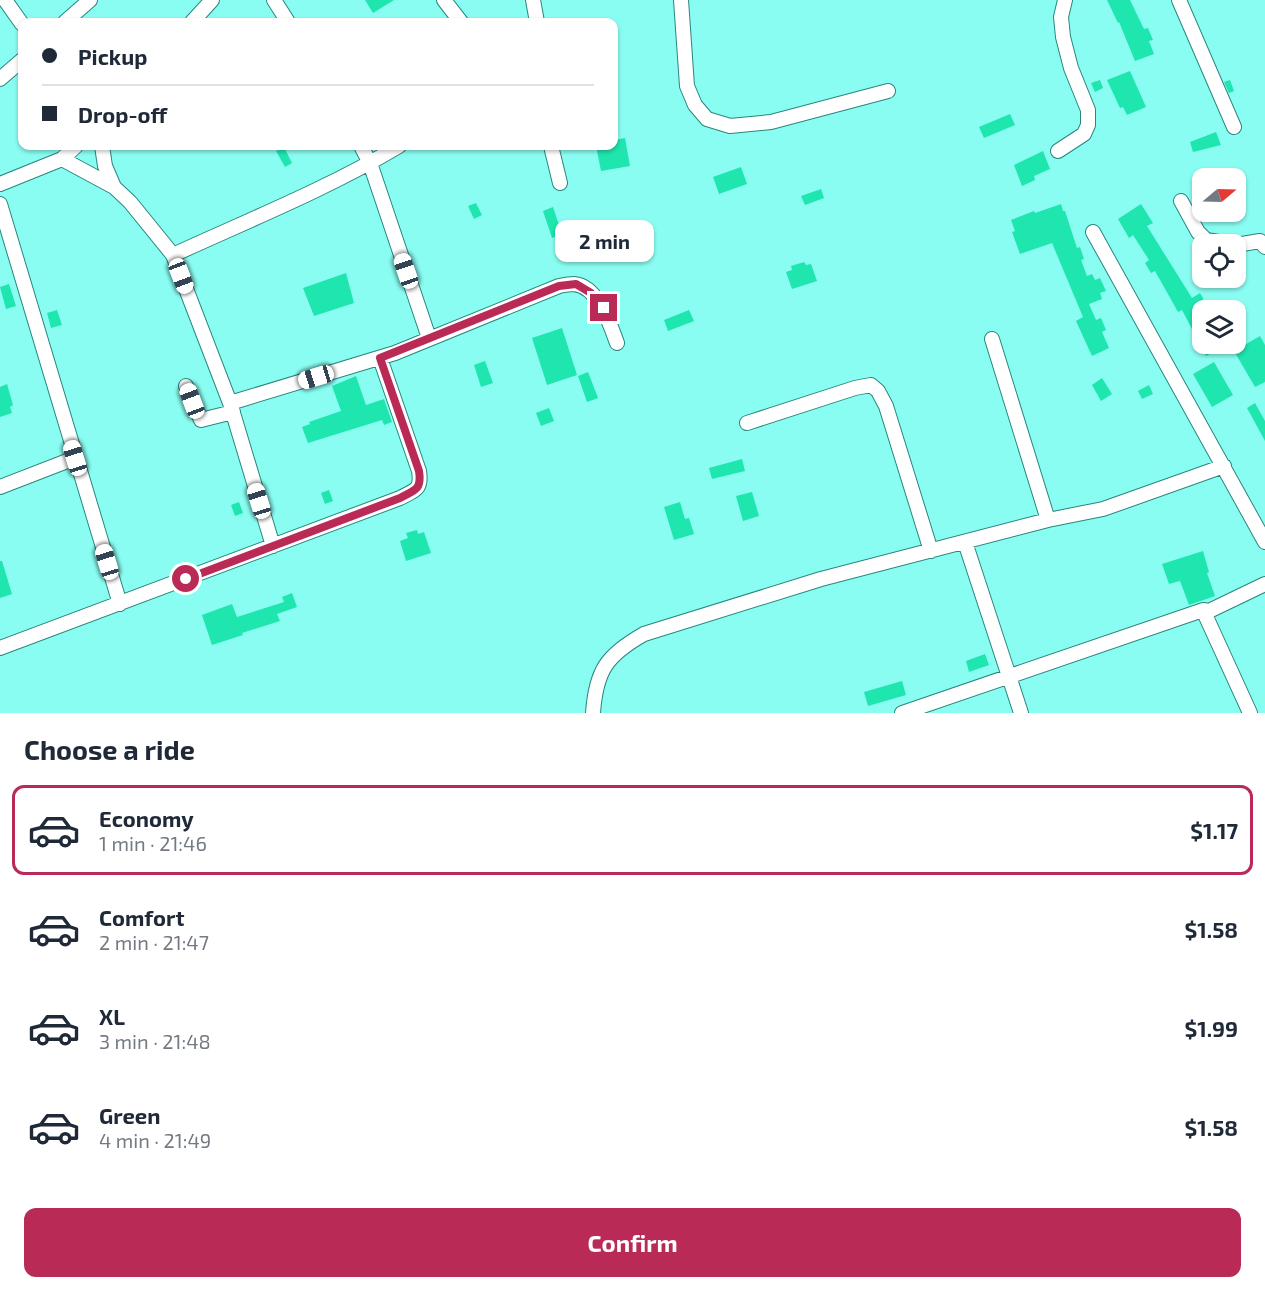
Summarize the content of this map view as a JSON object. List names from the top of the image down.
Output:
{
  "north": "right",
  "page": {
    "banner": ["Pickup", "Drop-off"],
    "bubble": "2 min",
    "heading": "Choose a ride",
    "list": [
      {
        "name": "Economy",
        "note": "1 min · 21:46",
        "value": "$1.17"
      },
      {
        "name": "Comfort",
        "note": "2 min · 21:47",
        "value": "$1.58"
      },
      {
        "name": "XL",
        "note": "3 min · 21:48",
        "value": "$1.99"
      },
      {
        "name": "Green",
        "note": "4 min · 21:49",
        "value": "$1.58"
      }
    ],
    "buttons": "Confirm"
  }
}
